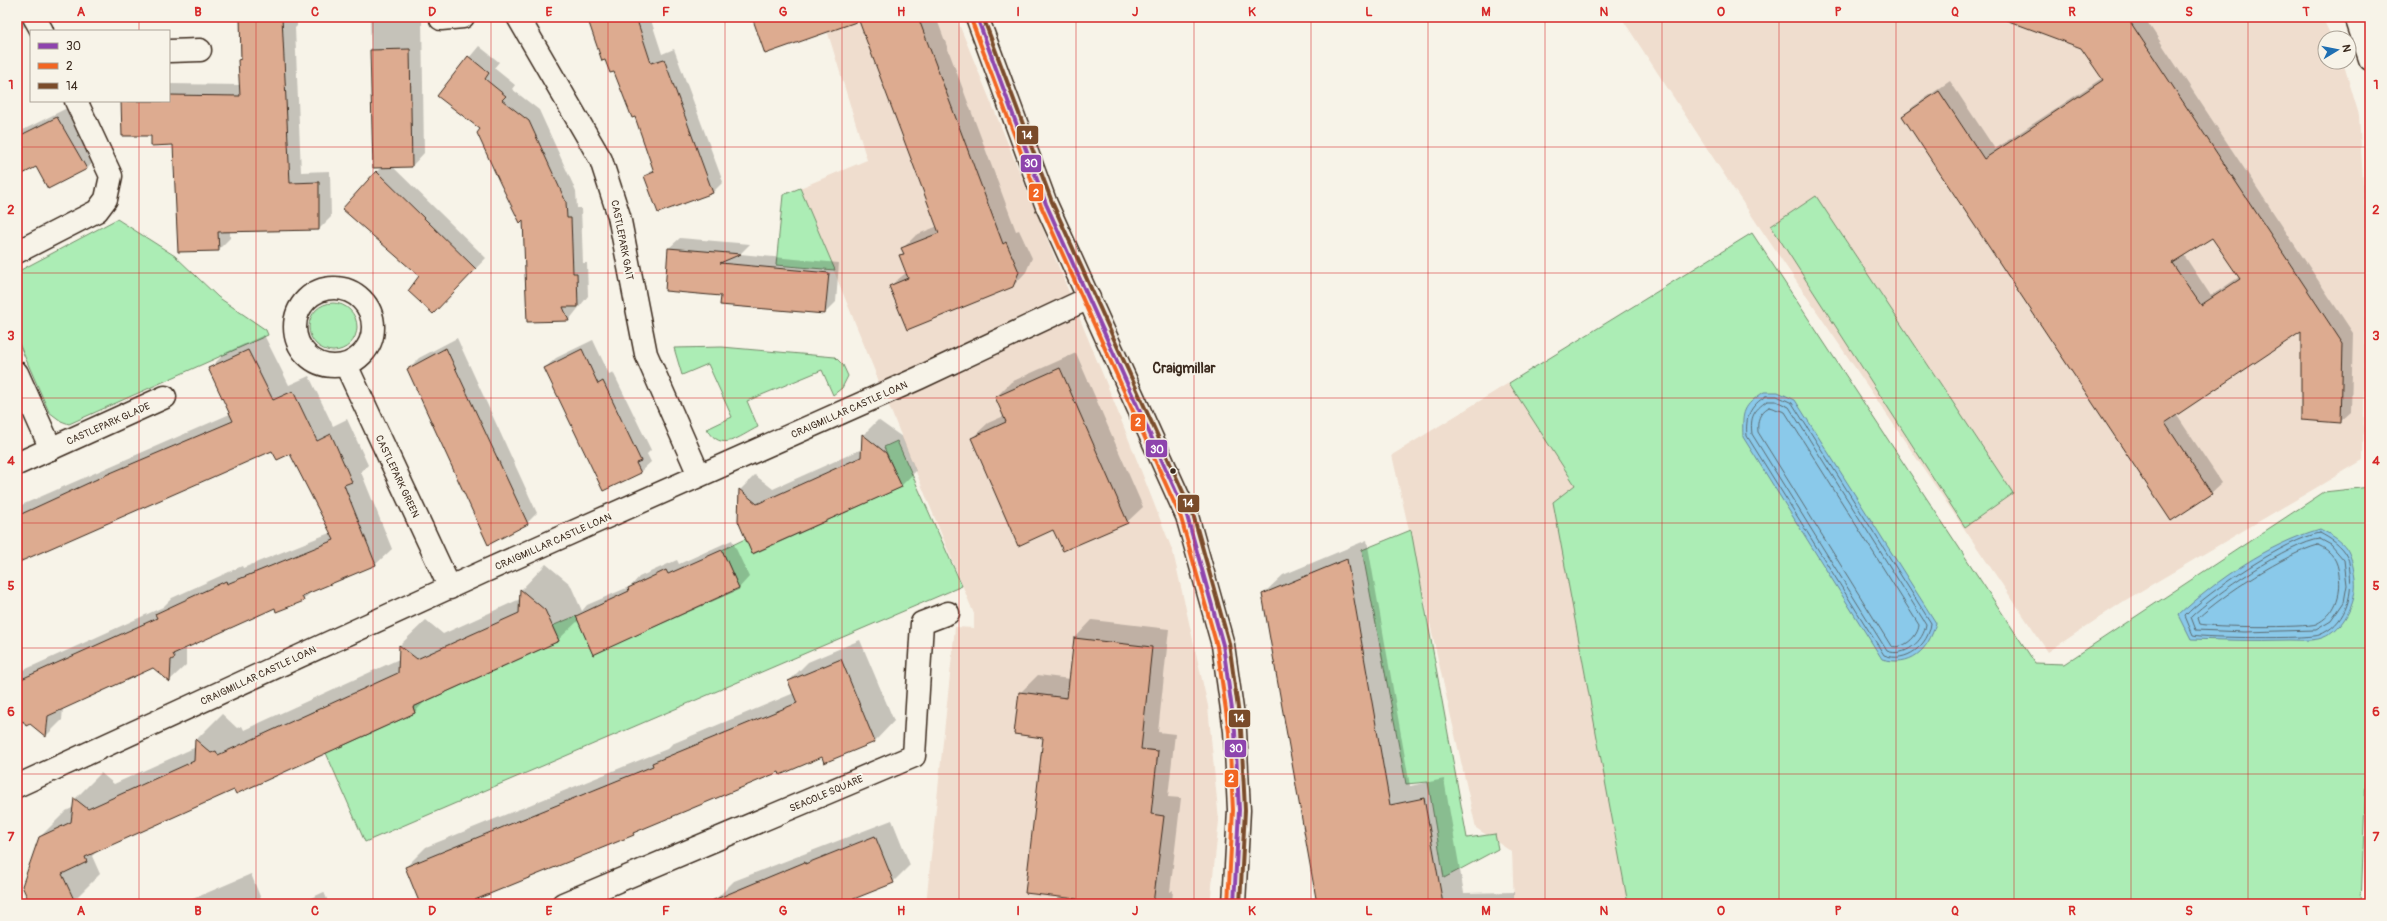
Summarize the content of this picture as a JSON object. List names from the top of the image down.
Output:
{
  "streets": {
    "street": [
      "CASTLEPARK GAIT",
      "CRAIGMILLAR CASTLE LOAN",
      "CASTLEPARK GLADE",
      "CASTLEPARK GREEN",
      "SEACOLE SQUARE"
    ]
  },
  "crossings": [
    ["CASTLEPARK GAIT", "CRAIGMILLAR CASTLE LOAN"],
    ["CRAIGMILLAR CASTLE LOAN", "CASTLEPARK GREEN"]
  ],
  "districts": ["Craigmillar"],
  "lines": ["transit line 30", "transit line 14", "transit line 2"],
  "legend": ["30", "2", "14"],
  "north": "right",
  "grid": {
    "columns": [
      "A",
      "B",
      "C",
      "D",
      "E",
      "F",
      "G",
      "H",
      "I",
      "J",
      "K",
      "L",
      "M",
      "N",
      "O",
      "P",
      "Q",
      "R",
      "S",
      "T"
    ],
    "rows": [
      "1",
      "2",
      "3",
      "4",
      "5",
      "6",
      "7"
    ]
  }
}
